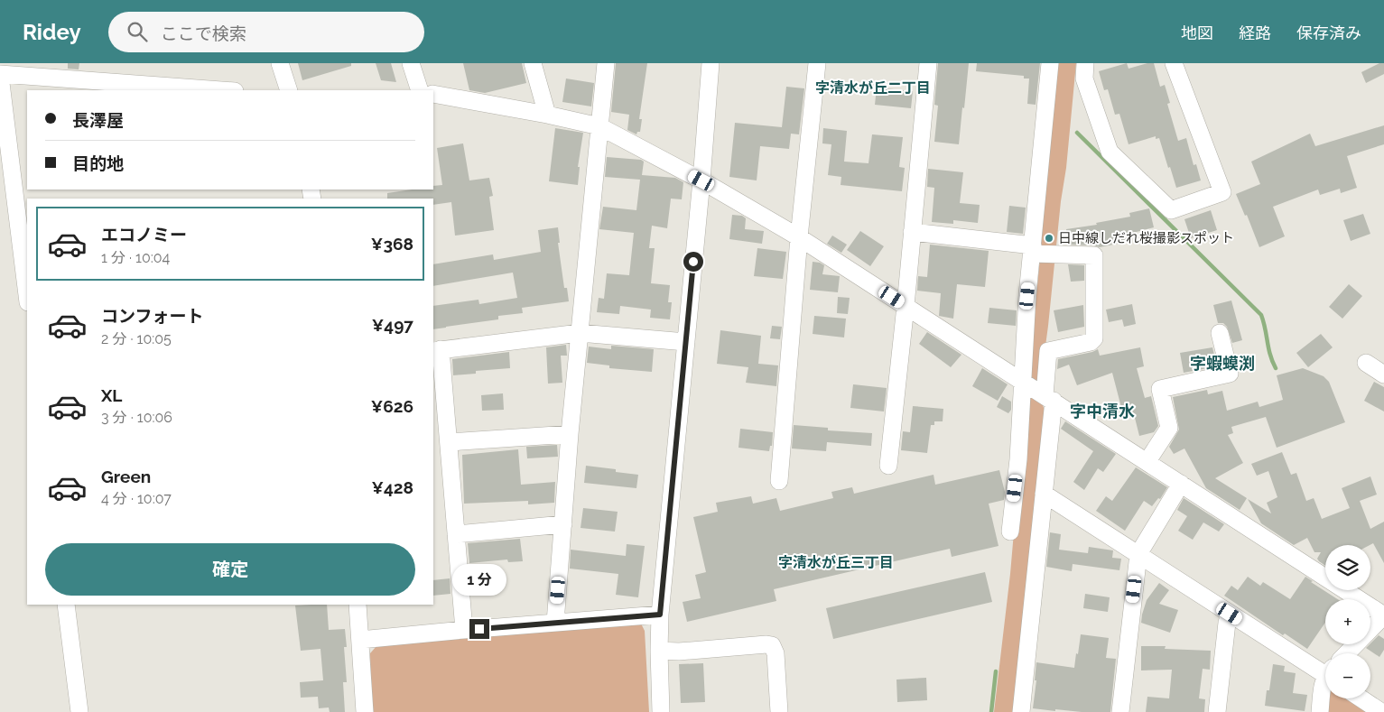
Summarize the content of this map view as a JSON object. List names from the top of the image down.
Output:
{
  "districts": [
    "字清水が丘二丁目",
    "字蝦蟆渕",
    "字中清水",
    "字清水が丘三丁目"
  ],
  "places": ["日中線しだれ桜撮影スポット"],
  "page": {
    "header": "Ridey",
    "search": "ここで検索",
    "nav": ["地図", "経路", "保存済み"],
    "banner": ["長澤屋", "目的地"],
    "list": [
      {
        "name": "エコノミー",
        "note": "1 分 · 10:04",
        "value": "¥368"
      },
      {
        "name": "コンフォート",
        "note": "2 分 · 10:05",
        "value": "¥497"
      },
      {
        "name": "XL",
        "note": "3 分 · 10:06",
        "value": "¥626"
      },
      {
        "name": "Green",
        "note": "4 分 · 10:07",
        "value": "¥428"
      }
    ],
    "buttons": "確定",
    "map_buttons": ["+", "−"],
    "bubble": "1 分"
  }
}
